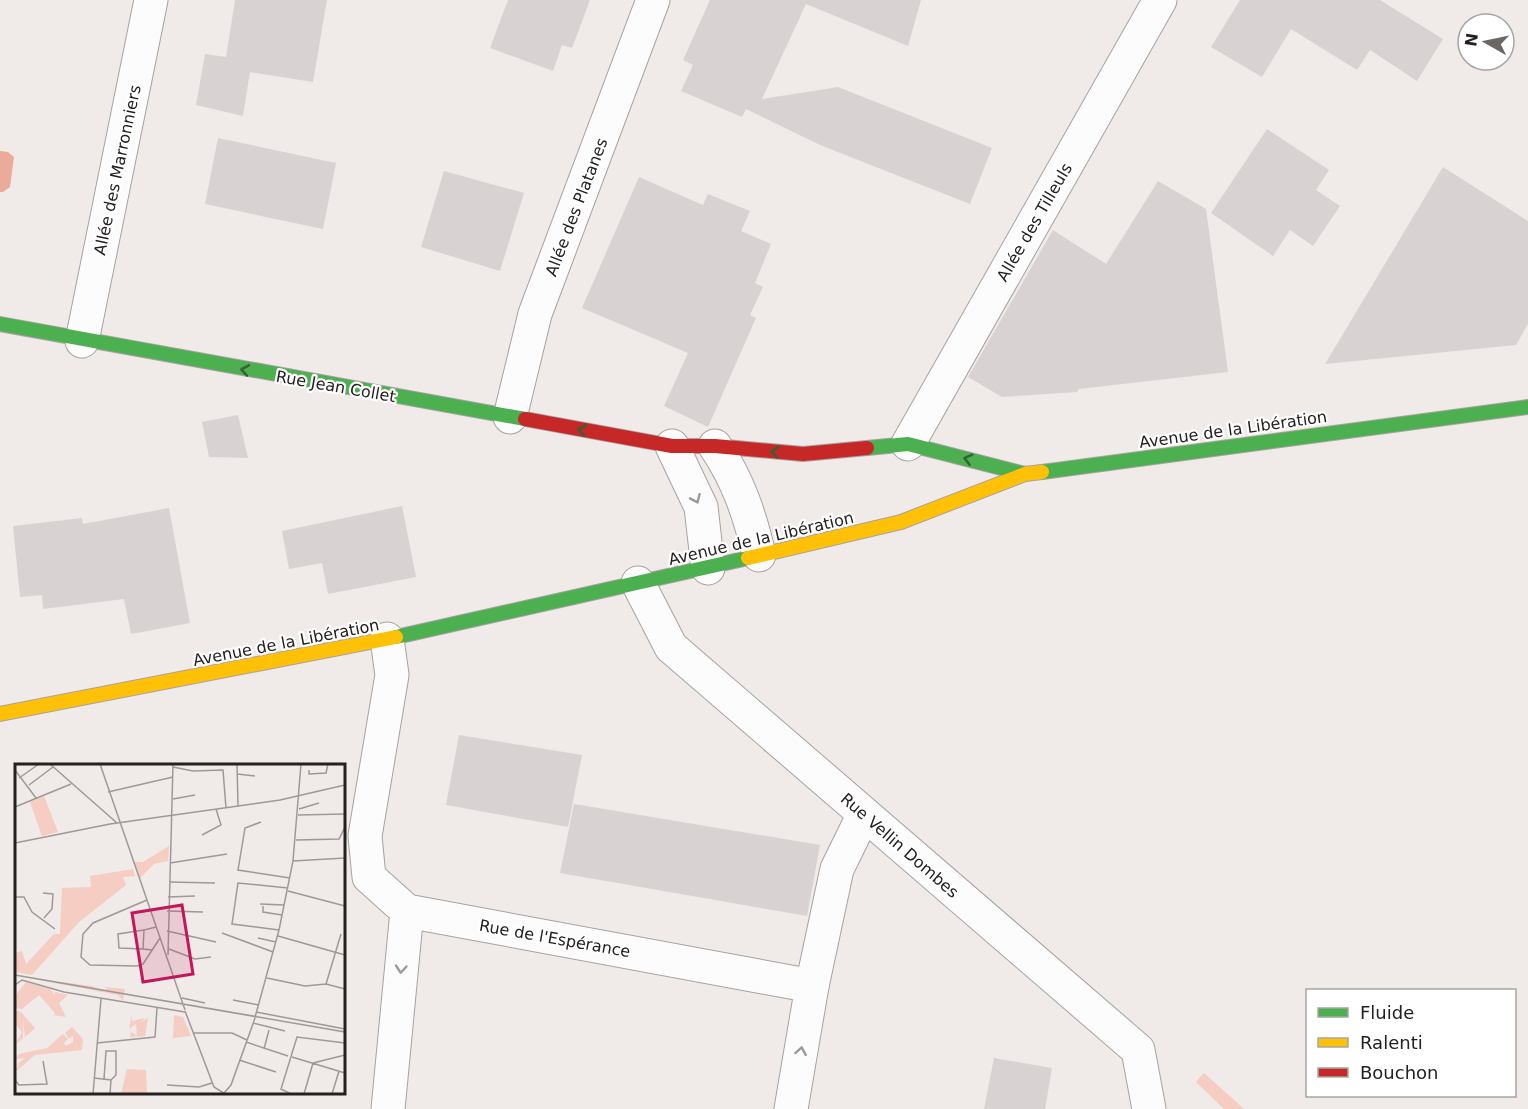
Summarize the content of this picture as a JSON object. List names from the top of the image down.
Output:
{
  "streets": {
    "street": [
      "Allée des Marronniers",
      "Allée des Platanes",
      "Allée des Tilleuls",
      "Rue Jean Collet",
      "Avenue de la Libération",
      "Rue Vellin Dombes",
      "Rue de l'Espérance"
    ]
  },
  "crossings": [
    ["Allée des Marronniers", "Rue Jean Collet"],
    ["Allée des Platanes", "Rue Jean Collet"],
    ["Allée des Tilleuls", "Rue Jean Collet"],
    ["Rue Jean Collet", "Avenue de la Libération"],
    ["Avenue de la Libération", "Rue Vellin Dombes"]
  ],
  "one_way": ["Rue Jean Collet"],
  "legend": ["Fluide", "Ralenti", "Bouchon"],
  "north": "left"
}
